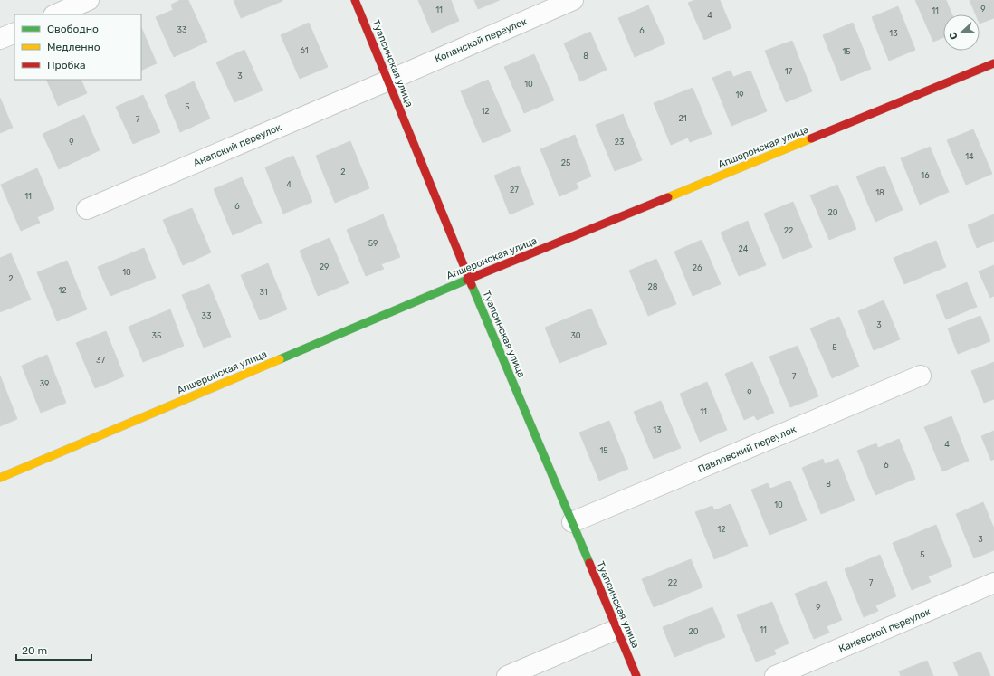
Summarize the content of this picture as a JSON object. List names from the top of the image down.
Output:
{
  "streets": {
    "street": [
      "Копанской переулок",
      "Туапсинская улица",
      "Анапский переулок",
      "Апшеронская улица",
      "Павловский переулок",
      "Каневской переулок"
    ]
  },
  "crossings": [
    ["Копанской переулок", "Туапсинская улица"],
    ["Копанской переулок", "Анапский переулок"],
    ["Туапсинская улица", "Анапский переулок"],
    ["Туапсинская улица", "Апшеронская улица"],
    ["Туапсинская улица", "Павловский переулок"]
  ],
  "house_numbers": [
    "9",
    "11",
    "11",
    "4",
    "33",
    "6",
    "13",
    "61",
    "15",
    "8",
    "17",
    "3",
    "10",
    "19",
    "5",
    "12",
    "21",
    "7",
    "9",
    "23",
    "14",
    "25",
    "2",
    "16",
    "4",
    "27",
    "18",
    "11",
    "6",
    "20",
    "22",
    "59",
    "24",
    "29",
    "26",
    "10",
    "2",
    "28",
    "12",
    "31",
    "33",
    "3",
    "35",
    "30",
    "5",
    "37",
    "7",
    "39",
    "9",
    "11",
    "13",
    "4",
    "15",
    "6",
    "8",
    "10",
    "12",
    "3",
    "5",
    "22",
    "7",
    "9",
    "11",
    "20"
  ],
  "legend": ["Свободно", "Медленно", "Пробка"],
  "scale_bar": "20 m",
  "north": "left"
}
